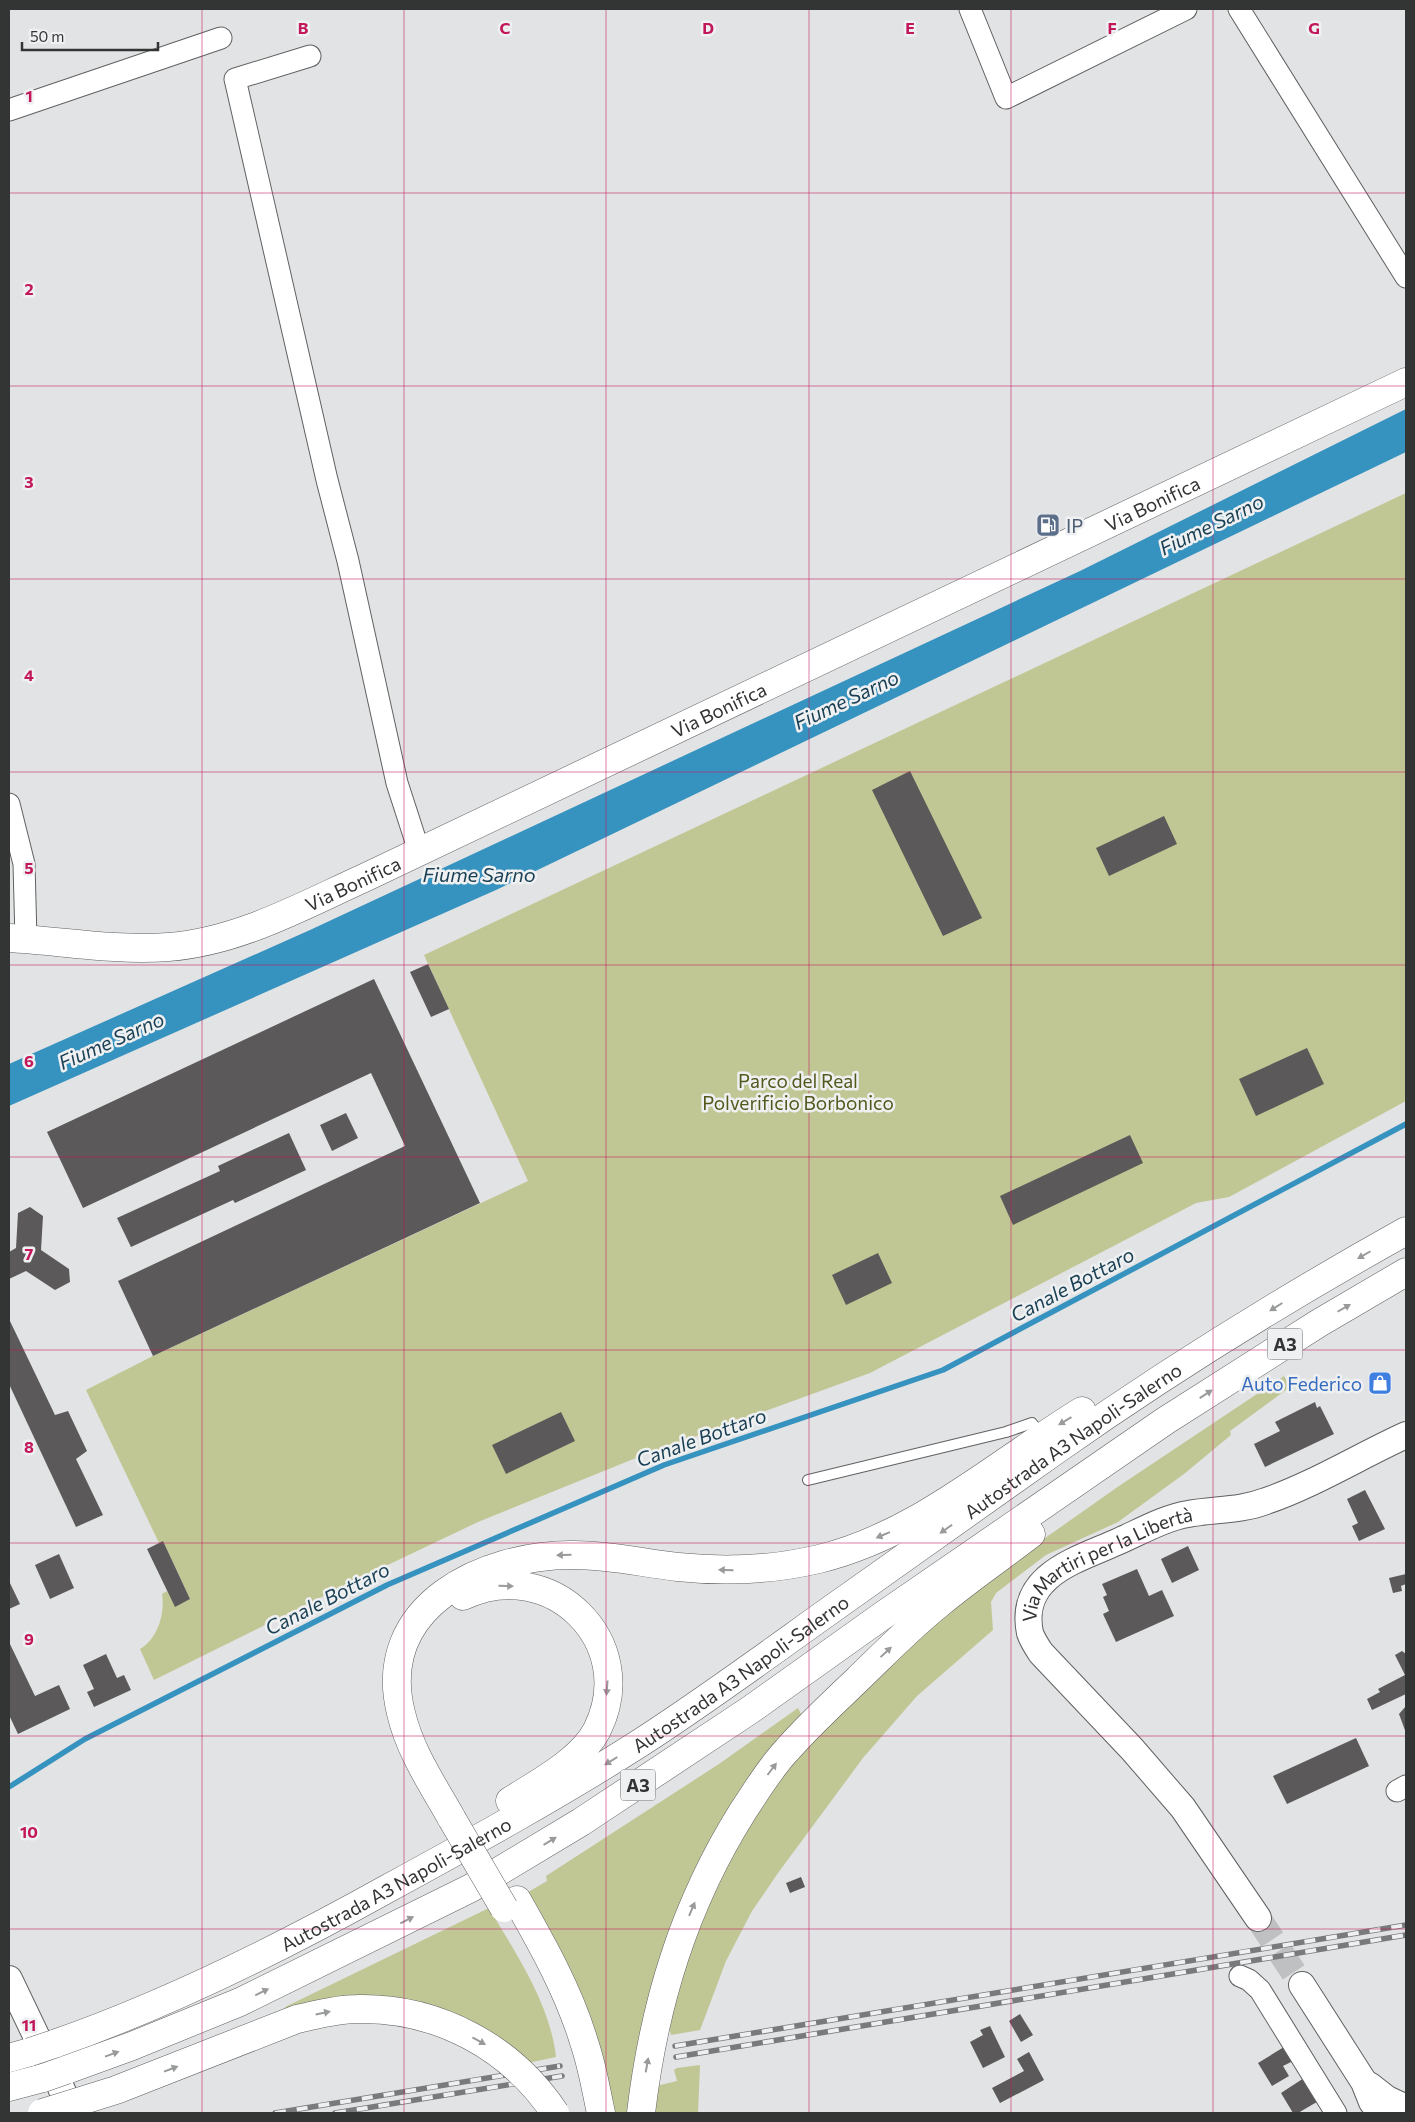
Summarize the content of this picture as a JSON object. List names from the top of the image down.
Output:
{
  "streets": {
    "main road": ["Via Bonifica", "A3", "Autostrada A3 Napoli-Salerno"],
    "street": ["Via Martiri per la Libertà"]
  },
  "water": ["Fiume Sarno", "Canale Bottaro"],
  "parks": ["Parco del Real Polverificio Borbonico"],
  "places": {
    "fuel station": ["IP"],
    "shop": ["Auto Federico"]
  },
  "scale_bar": "50 m",
  "grid": {
    "columns": [
      "B",
      "C",
      "D",
      "E",
      "F",
      "G"
    ],
    "rows": [
      "1",
      "2",
      "3",
      "4",
      "5",
      "6",
      "7",
      "8",
      "9",
      "10",
      "11"
    ]
  }
}
